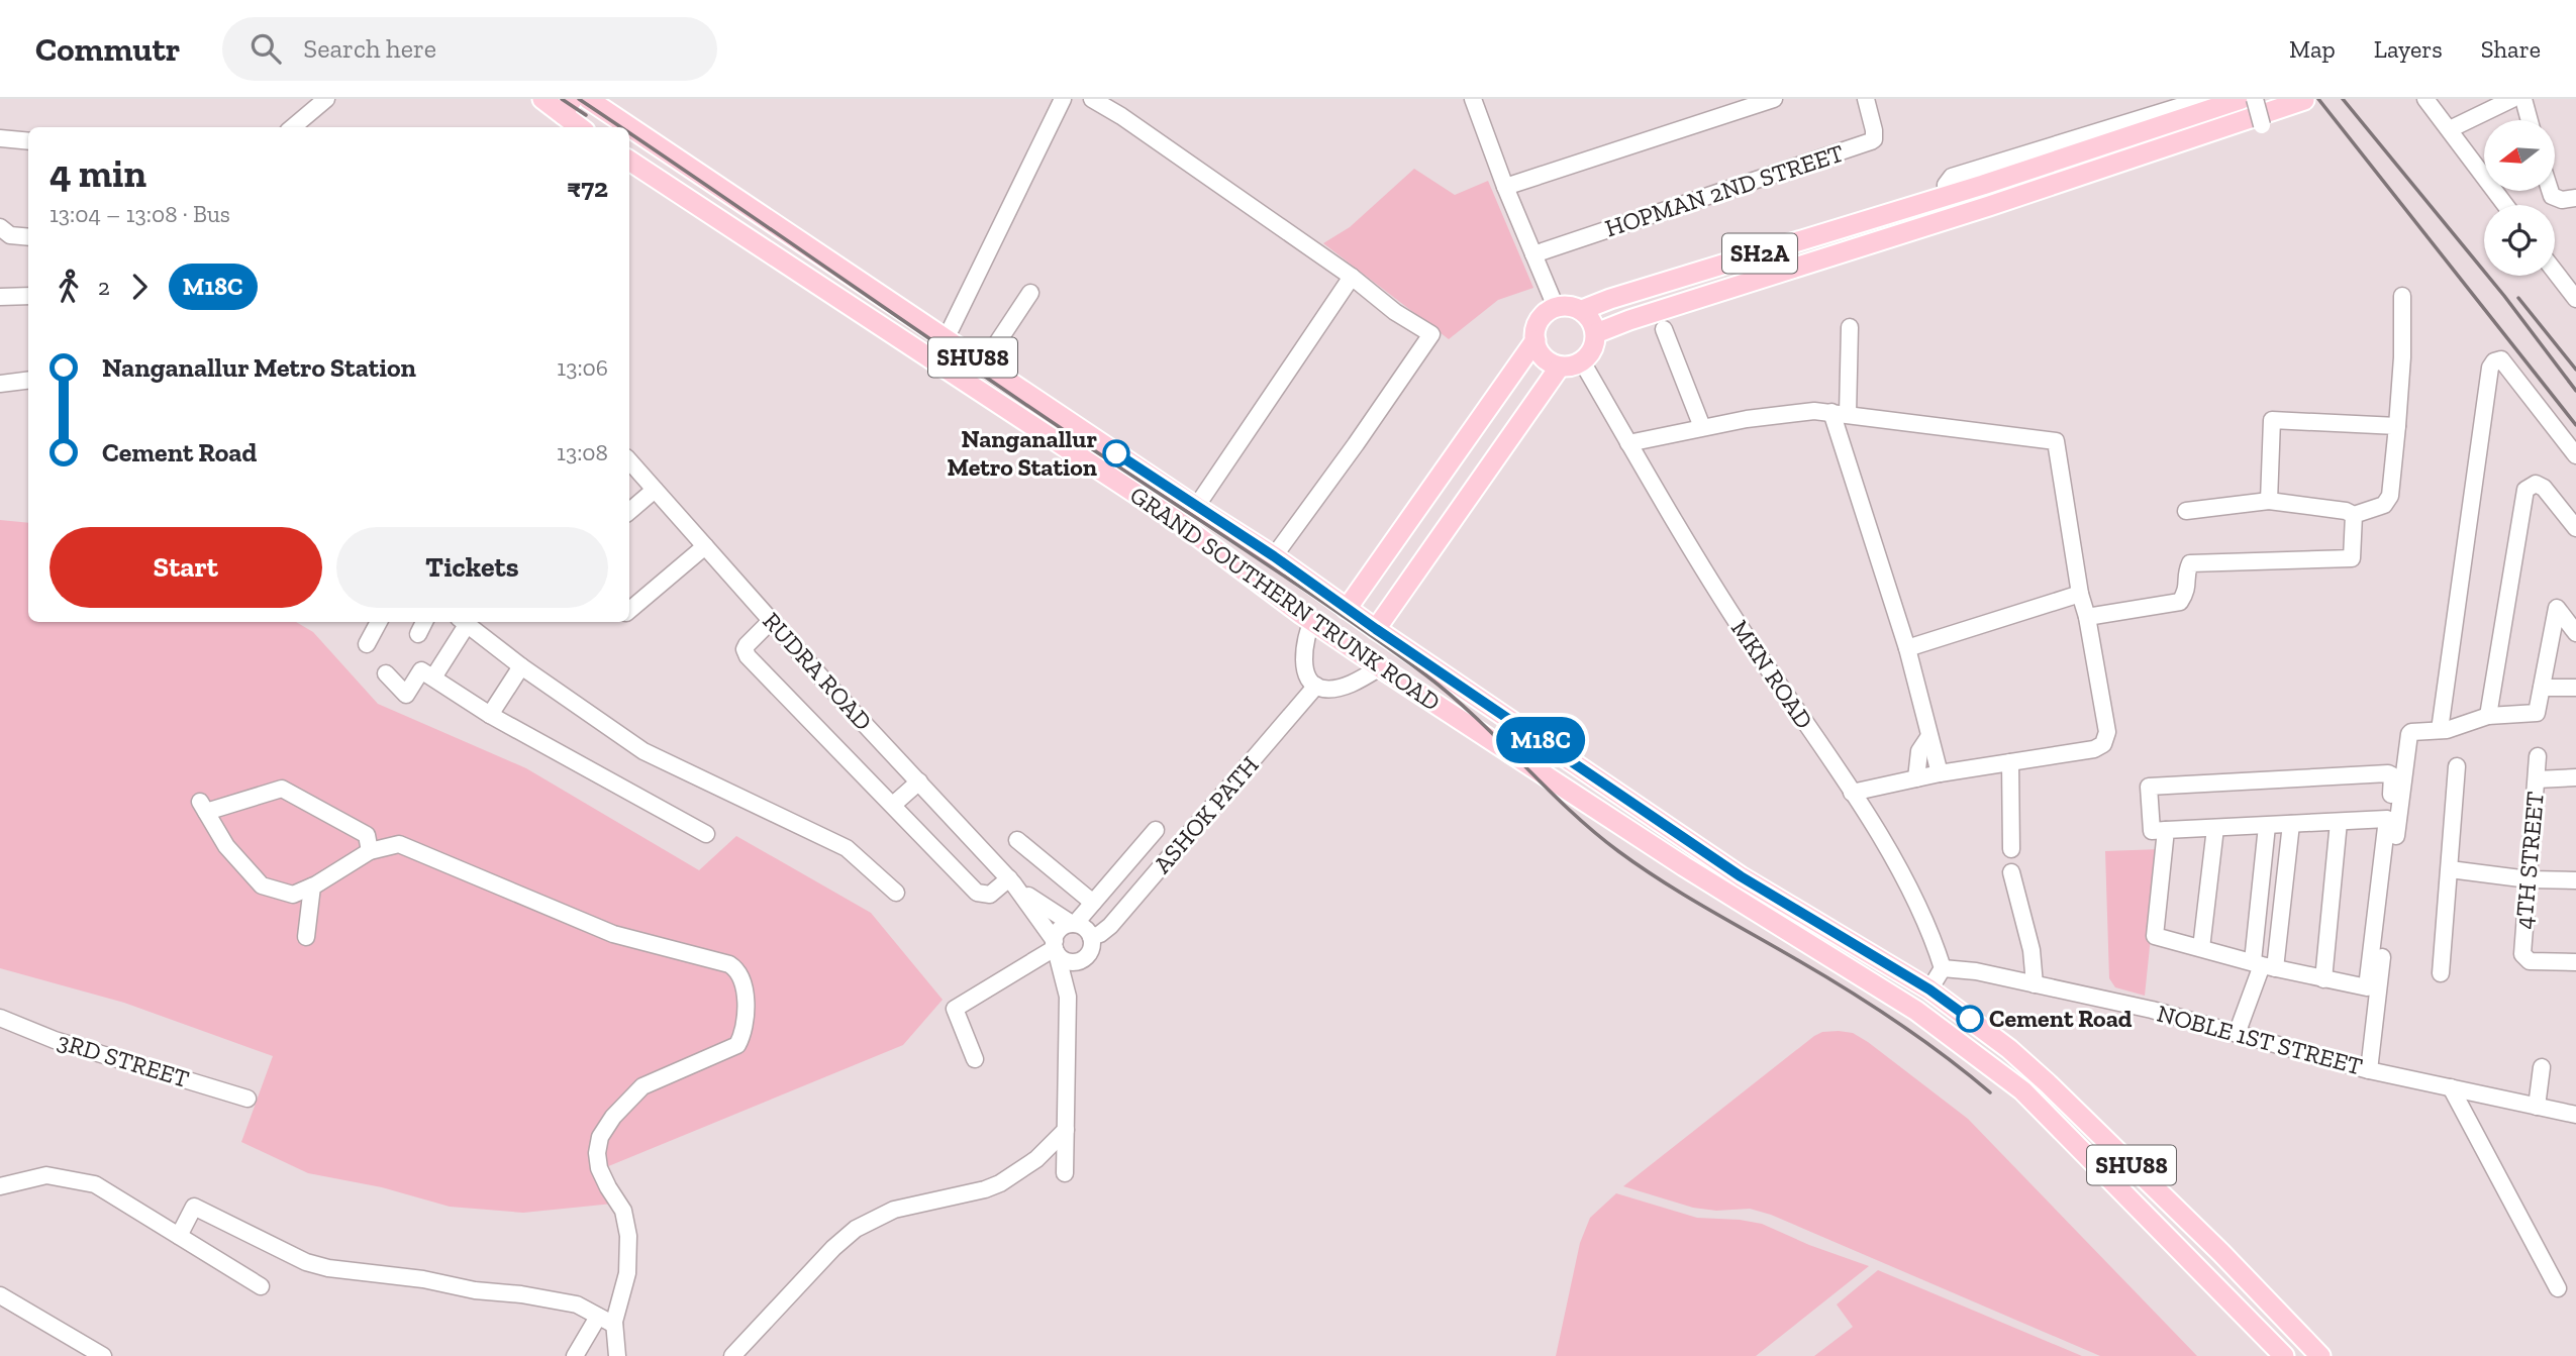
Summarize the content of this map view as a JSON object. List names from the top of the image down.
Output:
{
  "streets": {
    "main road": ["SH2A", "SHU88", "GRAND SOUTHERN TRUNK ROAD"],
    "street": [
      "HOPMAN 2ND STREET",
      "RUDRA ROAD",
      "MKN ROAD",
      "ASHOK PATH",
      "4TH STREET",
      "NOBLE 1ST STREET",
      "3RD STREET"
    ]
  },
  "crossings": [
    ["SH2A", "MKN ROAD"],
    ["RUDRA ROAD", "ASHOK PATH"],
    ["MKN ROAD", "NOBLE 1ST STREET"]
  ],
  "places": ["Nanganallur Metro Station", "Cement Road"],
  "lines": ["bus line M18C"],
  "north": "left",
  "page": {
    "header": "Commutr",
    "search": "Search here",
    "nav": ["Map", "Layers", "Share"],
    "on_map": "M18C",
    "heading": ["4 min", "13:04 – 13:08 · Bus", "₹72"],
    "legs": ["2", "M18C"],
    "list": [
      {
        "name": "Nanganallur Metro Station",
        "value": "13:06"
      },
      {
        "name": "Cement Road",
        "value": "13:08"
      }
    ],
    "buttons": ["Start", "Tickets"]
  }
}
